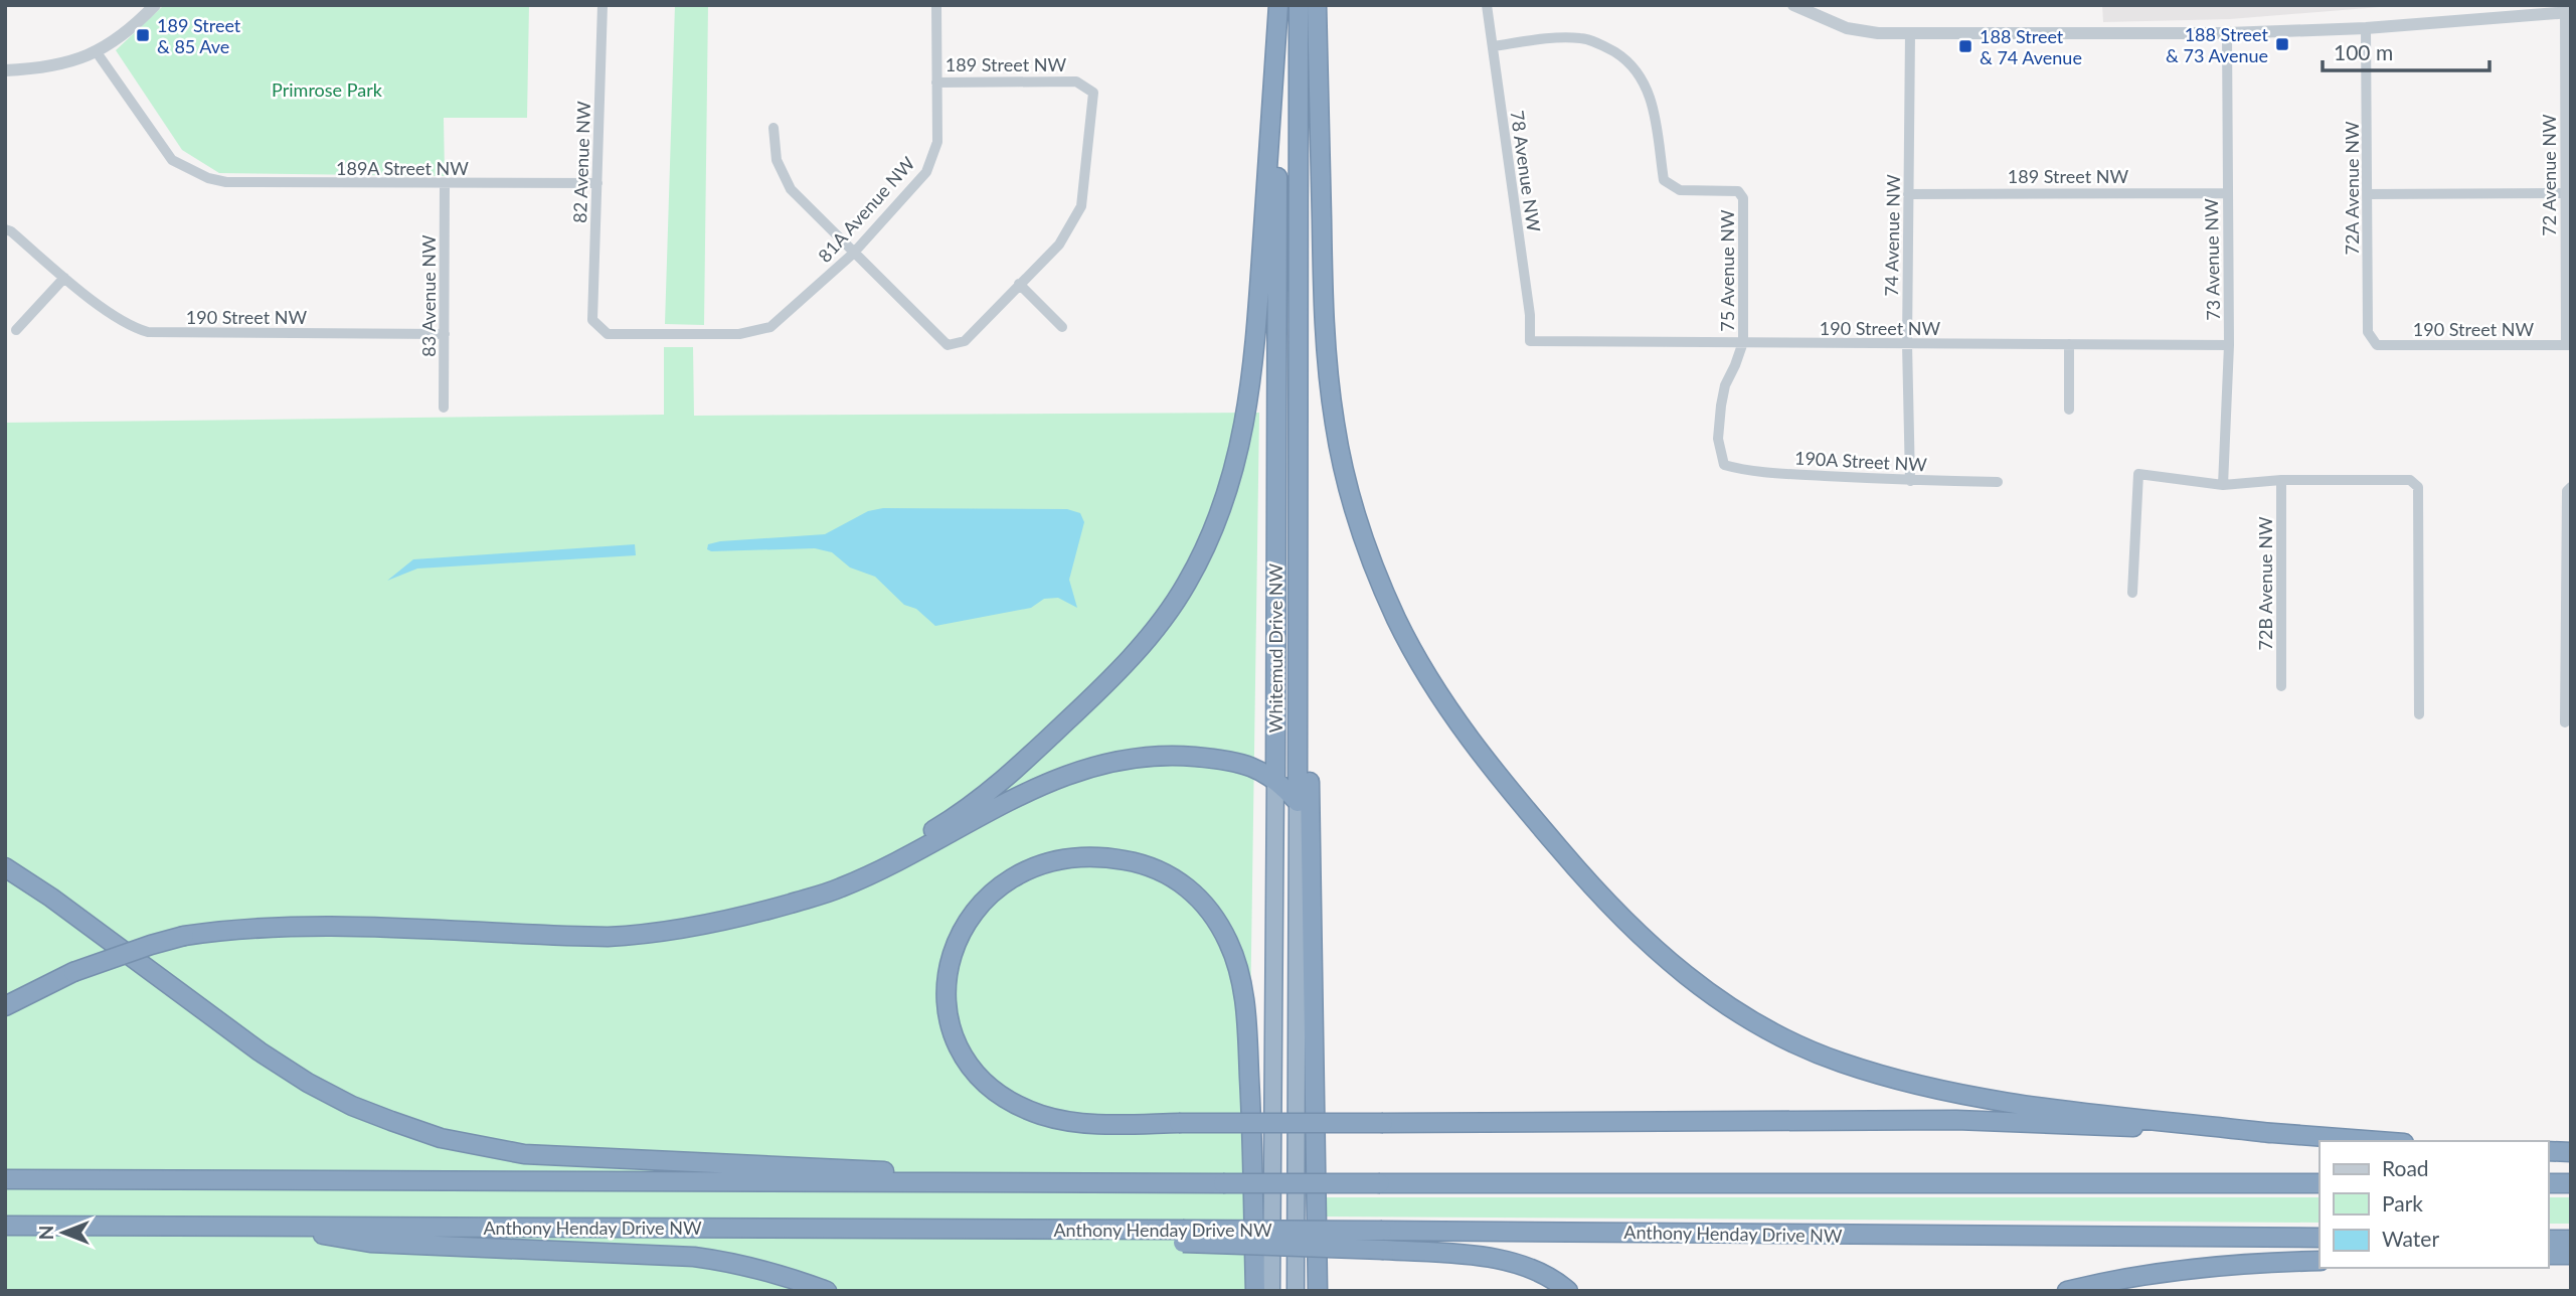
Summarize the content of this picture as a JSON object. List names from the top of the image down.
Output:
{
  "streets": {
    "highway": ["Whitemud Drive NW", "Anthony Henday Drive NW"],
    "street": [
      "189 Street NW",
      "82 Avenue NW",
      "189A Street NW",
      "78 Avenue NW",
      "72 Avenue NW",
      "72A Avenue NW",
      "81A Avenue NW",
      "74 Avenue NW",
      "73 Avenue NW",
      "75 Avenue NW",
      "83 Avenue NW",
      "190 Street NW",
      "190A Street NW",
      "72B Avenue NW"
    ]
  },
  "crossings": [
    ["189 Street NW", "81A Avenue NW"],
    ["189 Street NW", "74 Avenue NW"],
    ["189 Street NW", "73 Avenue NW"],
    ["82 Avenue NW", "189A Street NW"],
    ["82 Avenue NW", "81A Avenue NW"],
    ["189A Street NW", "83 Avenue NW"],
    ["78 Avenue NW", "75 Avenue NW"],
    ["78 Avenue NW", "190 Street NW"],
    ["72 Avenue NW", "190 Street NW"],
    ["72A Avenue NW", "190 Street NW"],
    ["74 Avenue NW", "190 Street NW"],
    ["74 Avenue NW", "190A Street NW"],
    ["73 Avenue NW", "190 Street NW"],
    ["75 Avenue NW", "190 Street NW"],
    ["75 Avenue NW", "190A Street NW"],
    ["83 Avenue NW", "190 Street NW"]
  ],
  "parks": ["Primrose Park"],
  "places": {
    "transit": ["189 Street & 85 Ave", "188 Street & 73 Avenue", "188 Street & 74 Avenue"]
  },
  "legend": ["Road", "Park", "Water"],
  "scale_bar": "100 m",
  "north": "left"
}
